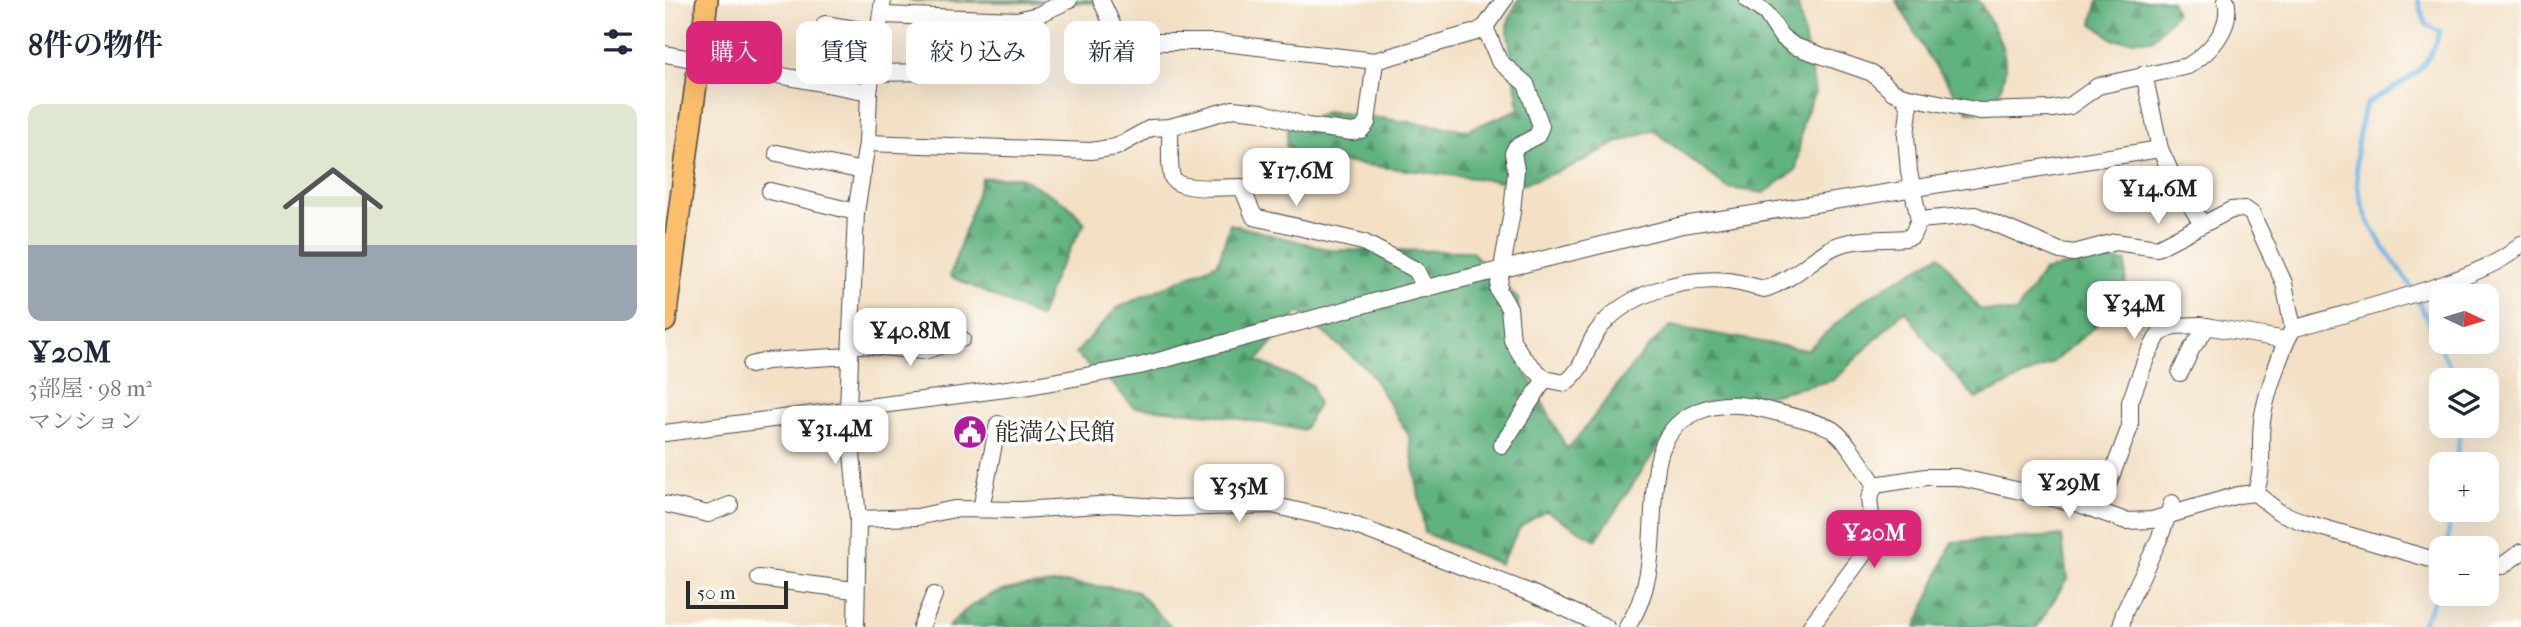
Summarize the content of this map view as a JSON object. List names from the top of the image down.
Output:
{
  "places": {
    "public building": ["能満公民館"]
  },
  "scale_bar": "50 m",
  "north": "right",
  "page": {
    "heading": "8件の物件",
    "chip": [
      "購入",
      "賃貸",
      "絞り込み",
      "新着"
    ],
    "list": [
      {
        "name": "¥20M",
        "note": "3部屋 · 98 m² · マンション"
      }
    ],
    "price": [
      "¥17.6M",
      "¥14.6M",
      "¥34M",
      "¥40.8M",
      "¥31.4M",
      "¥29M",
      "¥35M",
      "¥20M"
    ],
    "map_buttons": ["+", "−"],
    "scale": "50 m"
  }
}
